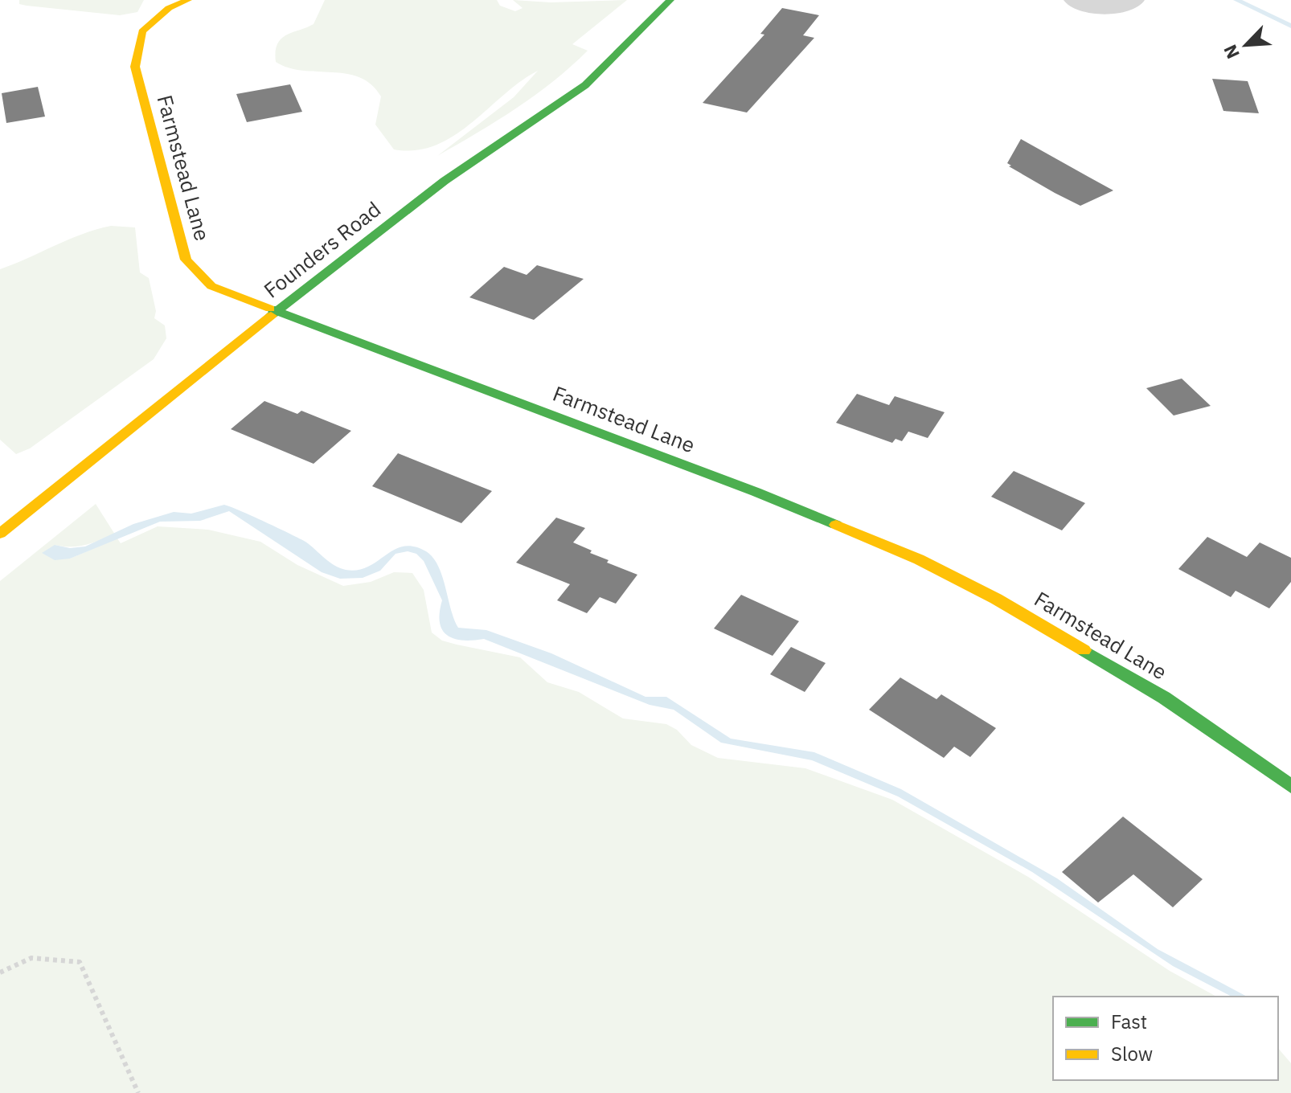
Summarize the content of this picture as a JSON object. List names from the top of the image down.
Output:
{
  "streets": {
    "street": ["Farmstead Lane", "Founders Road"]
  },
  "crossings": [
    ["Farmstead Lane", "Founders Road"]
  ],
  "legend": ["Fast", "Slow"],
  "north": "bottom left"
}
